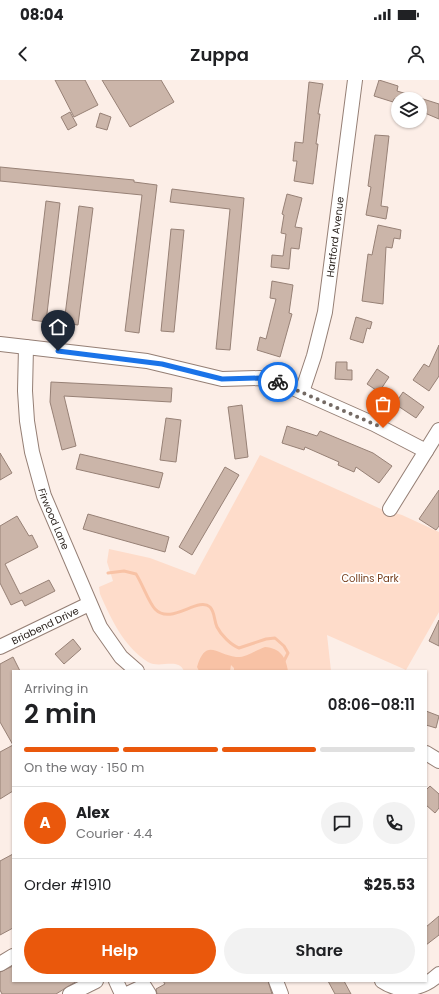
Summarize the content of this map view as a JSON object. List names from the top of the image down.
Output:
{
  "streets": {
    "street": ["Hartford Avenue", "Firwood Lane", "Briabend Drive"]
  },
  "crossings": [
    ["Firwood Lane", "Briabend Drive"]
  ],
  "parks": ["Collins Park"],
  "page": {
    "status": "08:04",
    "header": "Zuppa",
    "heading": ["2 min", "Arriving in", "08:06–08:11"],
    "panel": [
      "Alex",
      "Courier · 4.4",
      "Order #1910",
      "$25.53"
    ],
    "bar": "On the way · 150 m",
    "round": "A",
    "buttons": ["Help", "Share"]
  }
}
